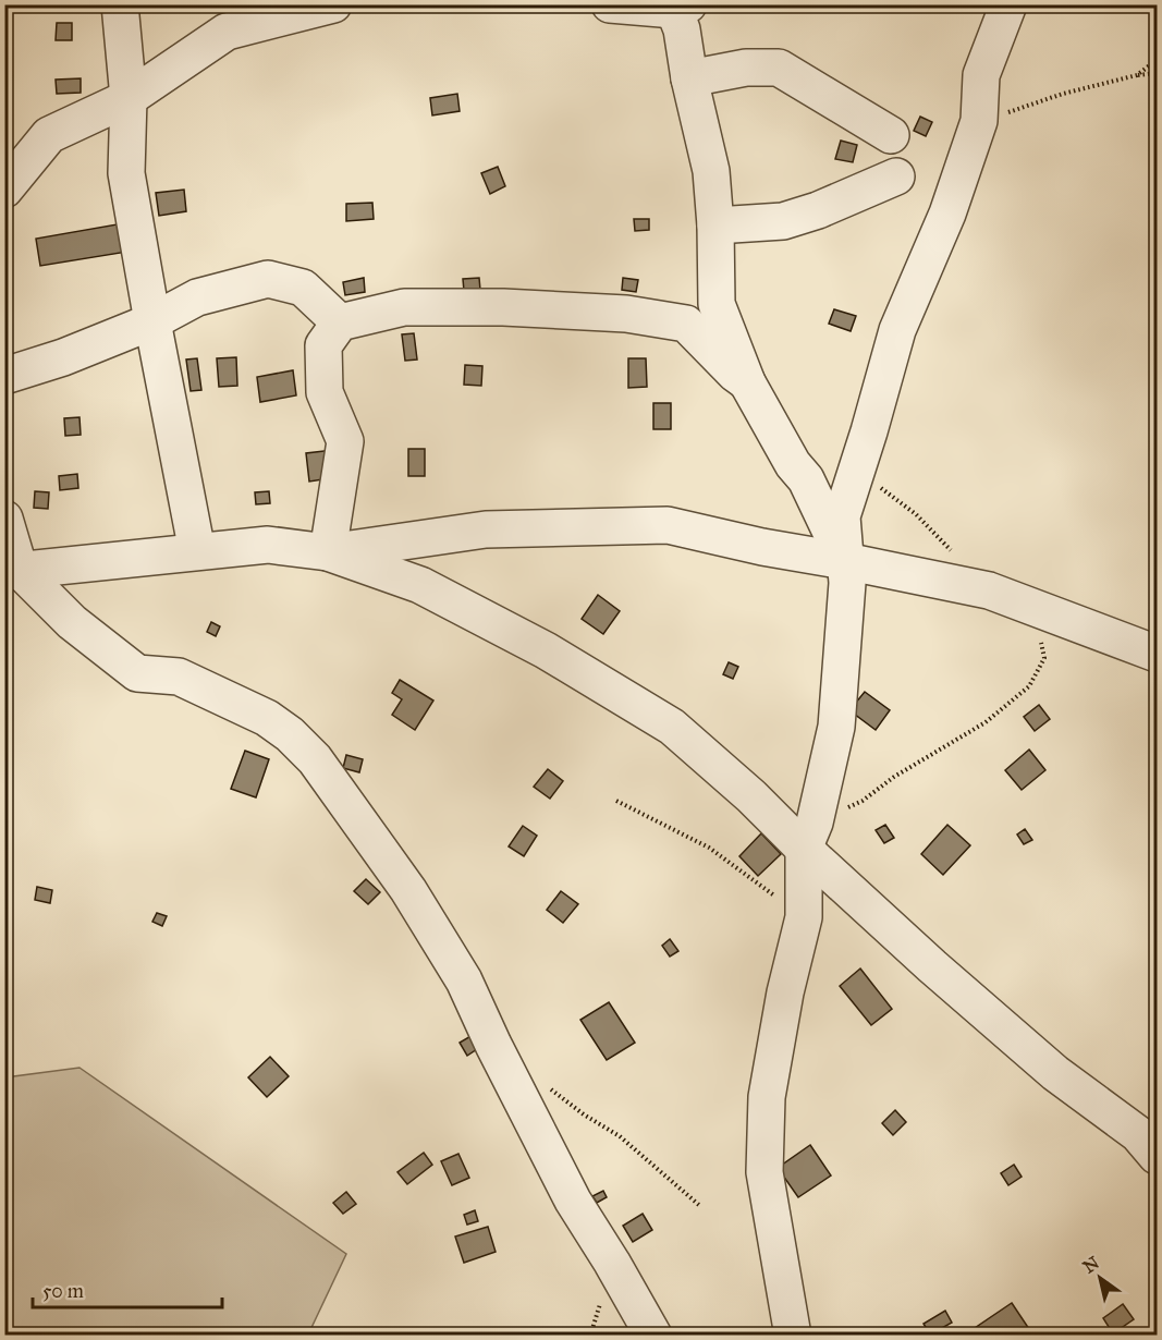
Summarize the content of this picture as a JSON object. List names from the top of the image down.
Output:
{
  "scale_bar": "50 m",
  "north": "top left"
}
